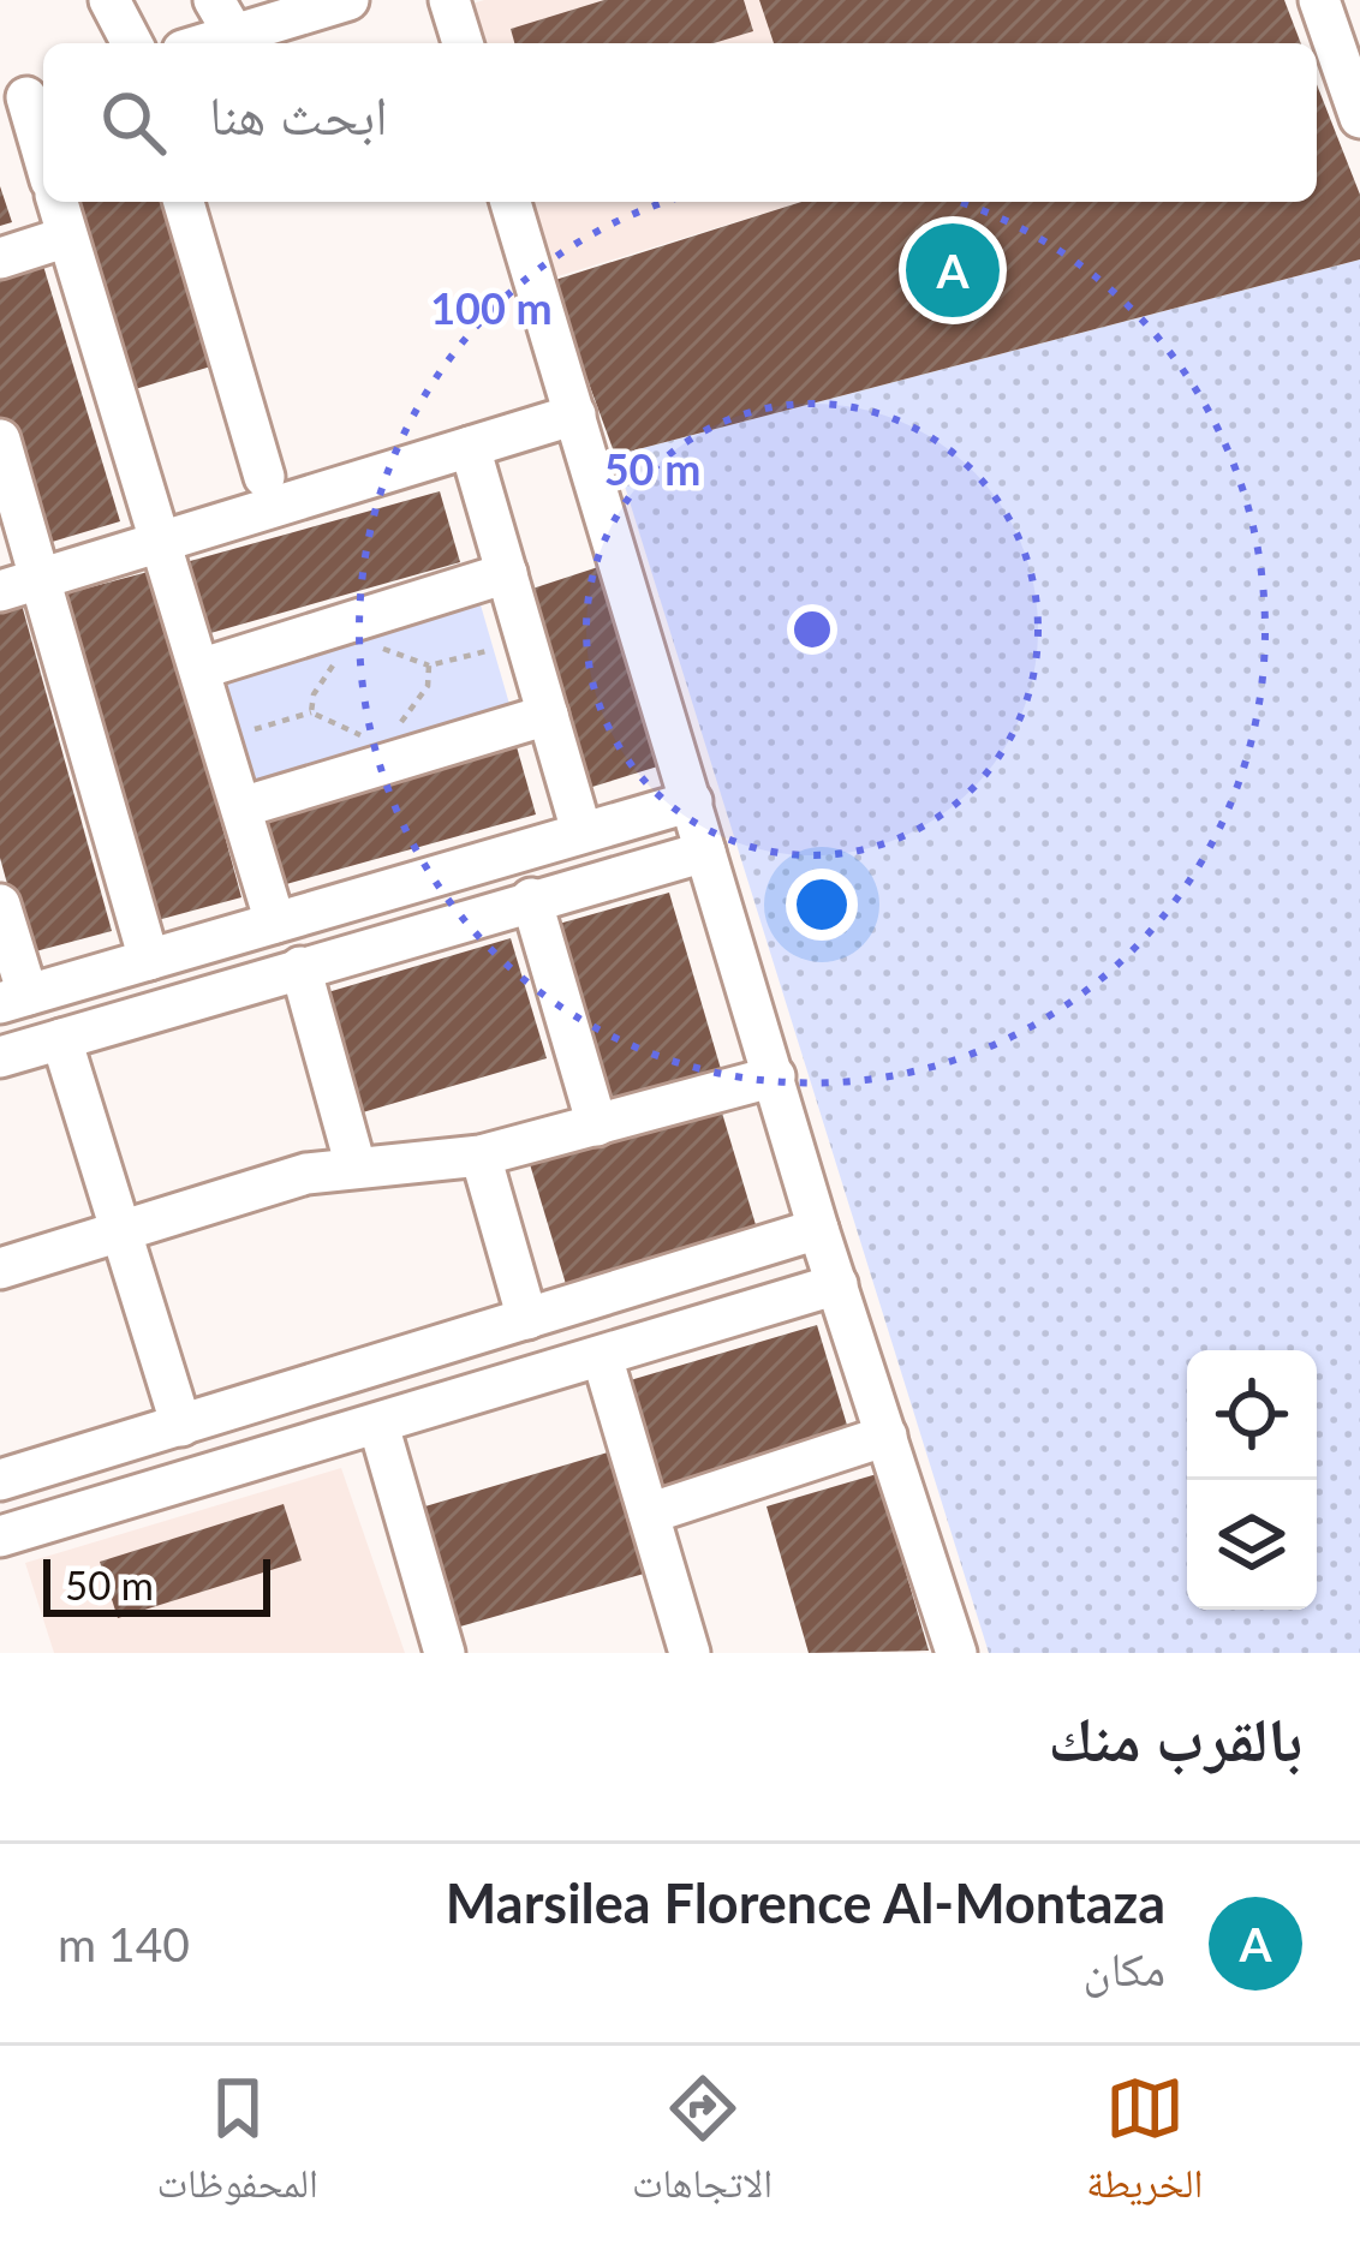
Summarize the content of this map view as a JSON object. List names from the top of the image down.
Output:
{
  "scale_bar": "50 m",
  "page": {
    "search": "ابحث هنا",
    "pins": "A",
    "scale": "50 m",
    "heading": "بالقرب منك",
    "list": [
      {
        "mark": "A",
        "name": "Marsilea Florence Al-Montaza",
        "note": "مكان",
        "value": "140 m"
      }
    ],
    "nav": ["الخريطة", "الاتجاهات", "المحفوظات"]
  },
  "rings": ["100 m", "50 m"]
}
